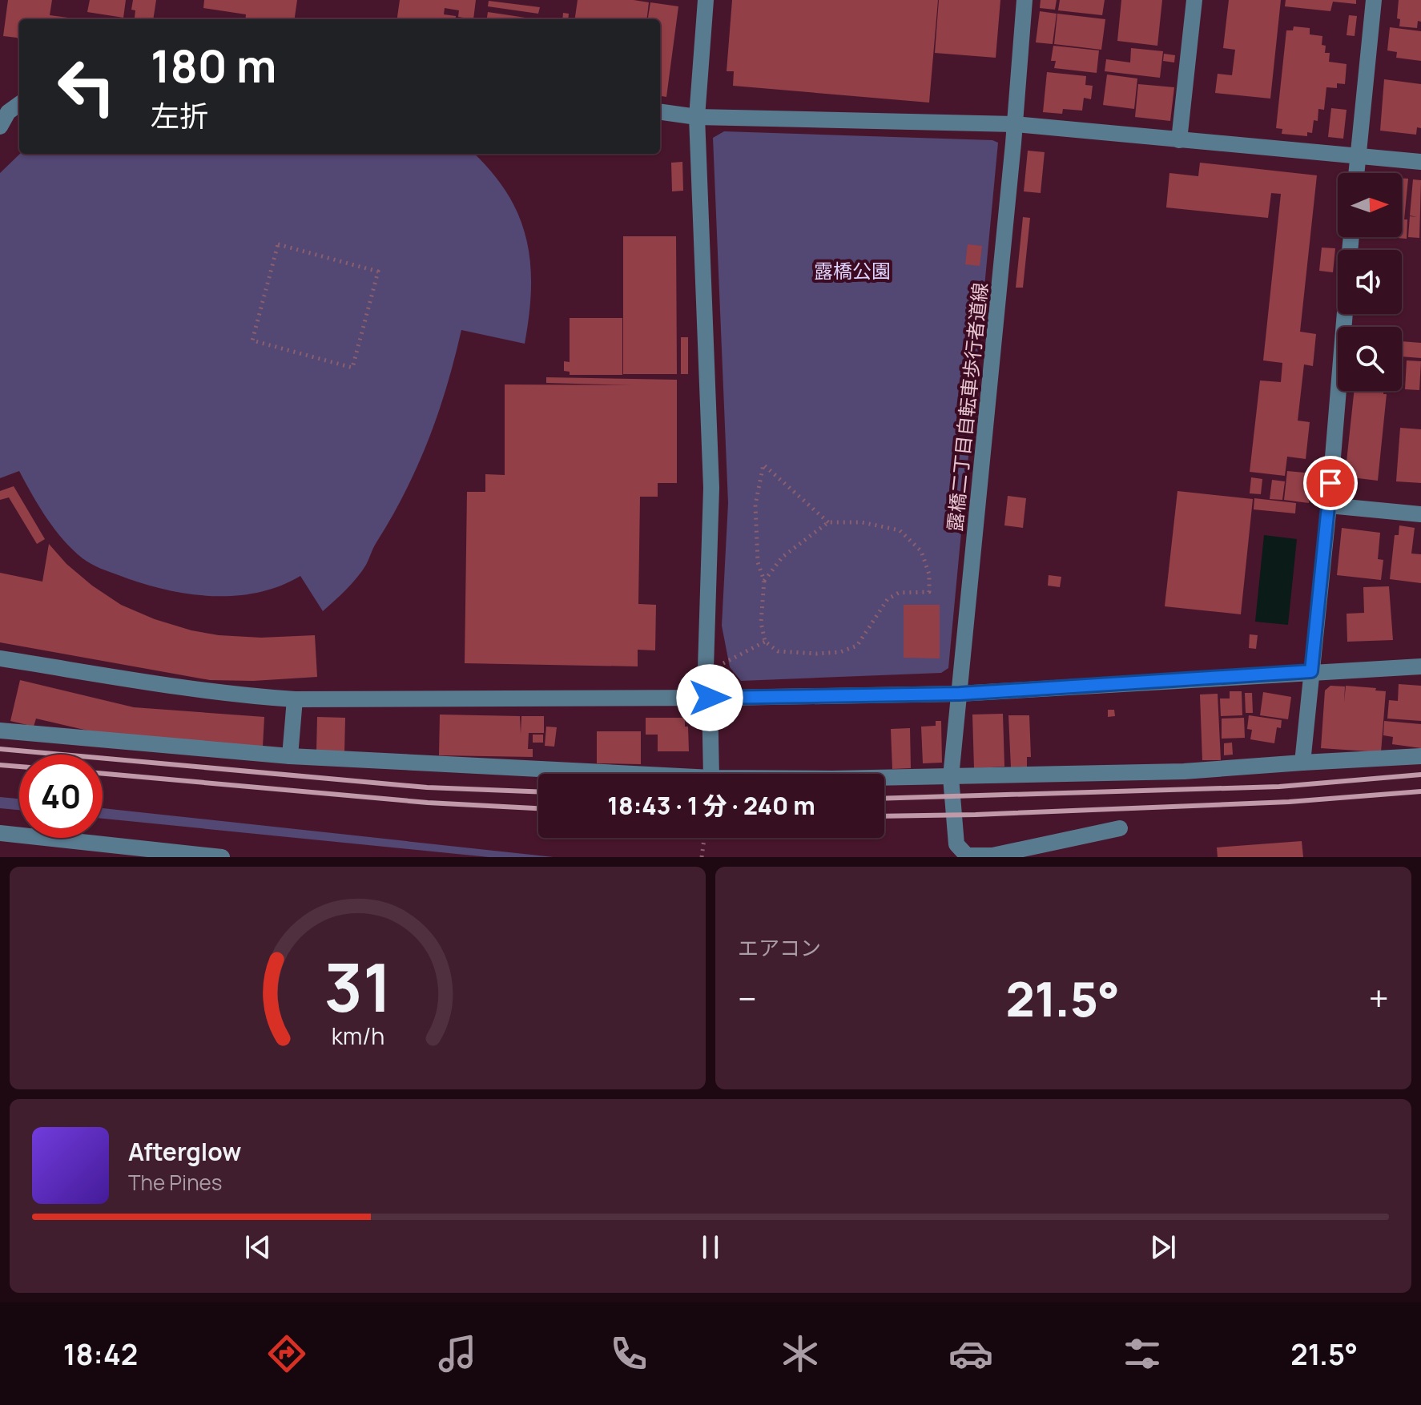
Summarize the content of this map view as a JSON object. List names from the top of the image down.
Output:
{
  "streets": {
    "street": ["露橋二丁目自転車歩行者道線"]
  },
  "parks": ["露橋公園"],
  "north": "right",
  "page": {
    "turn": ["180 m", "左折"],
    "limit": "40",
    "trip": "18:43 · 1 分 · 240 m",
    "tile": "エアコン",
    "heat": ["−", "21.5°", "+"],
    "song": ["Afterglow", "The Pines"],
    "tabs": ["18:42", "21.5°"],
    "gauge": ["31", "km/h"]
  }
}
